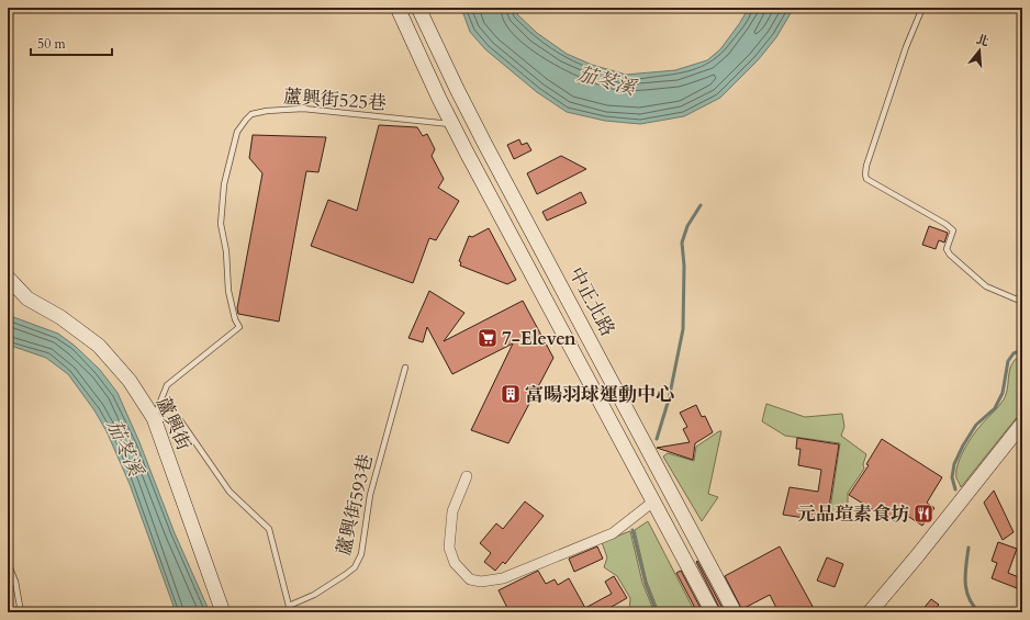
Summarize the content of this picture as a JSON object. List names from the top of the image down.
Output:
{
  "streets": {
    "street": ["中正北路", "蘆興街"],
    "lane": ["蘆興街525巷", "蘆興街593巷"]
  },
  "crossings": [
    ["蘆興街525巷", "蘆興街"]
  ],
  "water": ["茄苳溪"],
  "places": {
    "supermarket": ["7-Eleven"],
    "building": ["富暘羽球運動中心"],
    "restaurant": ["元品瑄素食坊"]
  },
  "scale_bar": "50 m",
  "north": "top"
}
